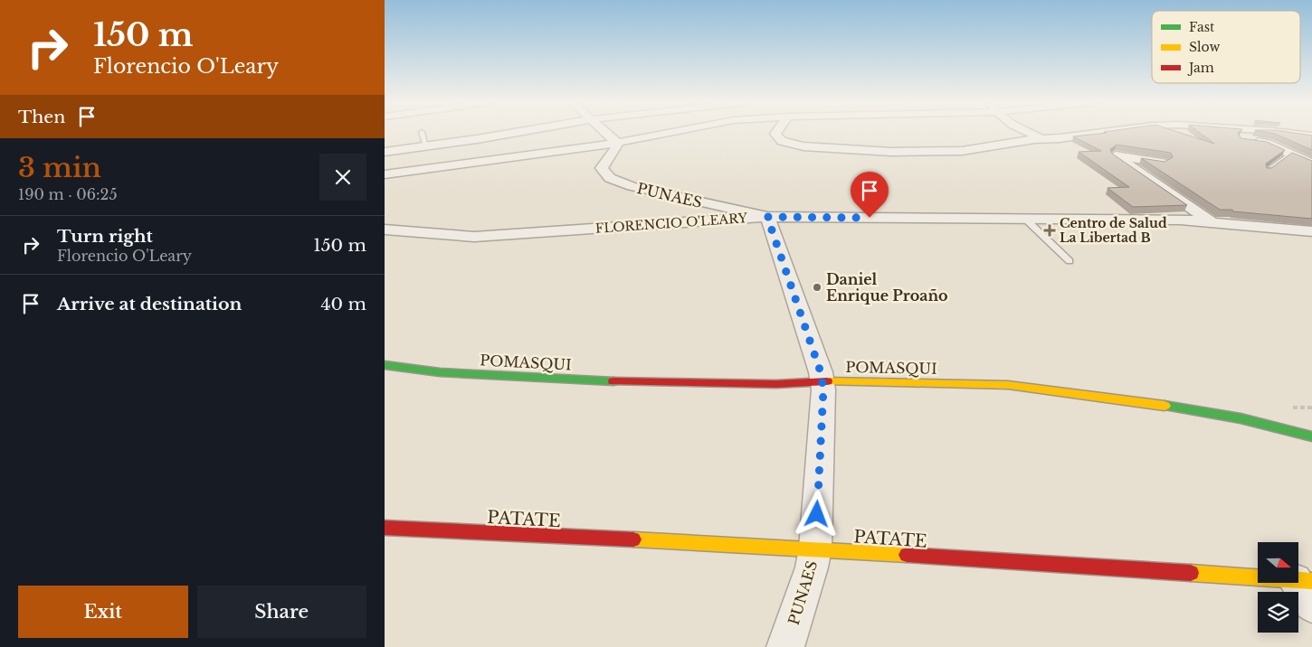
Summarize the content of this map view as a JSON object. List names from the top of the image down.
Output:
{
  "streets": {
    "street": [
      "PUNAES",
      "FLORENCIO O'LEARY",
      "POMASQUI",
      "PATATE"
    ]
  },
  "crossings": [
    ["PUNAES", "FLORENCIO O'LEARY"],
    ["PUNAES", "POMASQUI"],
    ["PUNAES", "PATATE"]
  ],
  "places": {
    "health": ["Centro de Salud La Libertad B"],
    "other": ["Daniel Enrique Proaño"]
  },
  "legend": ["Fast", "Slow", "Jam"],
  "north": "right",
  "page": {
    "turn": ["150 m", "Florencio O'Leary"],
    "then": "Then",
    "heading": ["3 min", "190 m · 06:25"],
    "list": [
      {
        "name": "Turn right",
        "note": "Florencio O'Leary",
        "value": "150 m"
      },
      {
        "name": "Arrive at destination",
        "value": "40 m"
      }
    ],
    "buttons": ["Exit", "Share"]
  }
}
